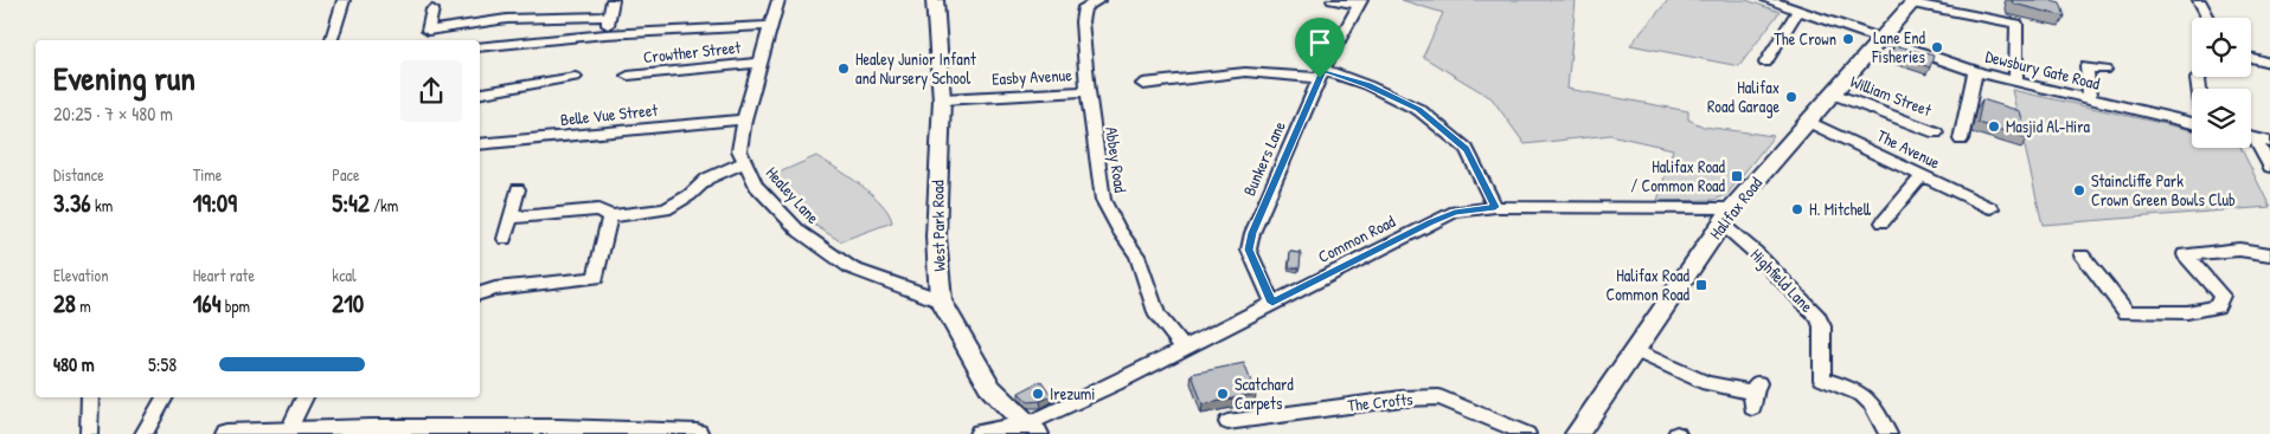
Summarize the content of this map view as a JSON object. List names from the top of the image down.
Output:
{
  "streets": {
    "main road": ["Halifax Road", "West Park Road"],
    "street": [
      "Crowther Street",
      "Dewsbury Gate Road",
      "Easby Avenue",
      "William Street",
      "Belle Vue Street",
      "The Avenue",
      "Bunkers Lane",
      "Abbey Road",
      "Healey Lane",
      "Common Road",
      "Highfield Lane",
      "The Crofts"
    ]
  },
  "crossings": [
    ["Crowther Street", "Healey Lane"],
    ["Dewsbury Gate Road", "Halifax Road"],
    ["Easby Avenue", "Abbey Road"],
    ["Easby Avenue", "West Park Road"],
    ["William Street", "Halifax Road"],
    ["Belle Vue Street", "Healey Lane"],
    ["The Avenue", "Halifax Road"],
    ["Bunkers Lane", "Common Road"],
    ["Abbey Road", "Common Road"],
    ["Healey Lane", "West Park Road"],
    ["Halifax Road", "Common Road"],
    ["Halifax Road", "Highfield Lane"],
    ["West Park Road", "Common Road"],
    ["Common Road", "Highfield Lane"]
  ],
  "places": {
    "other": [
      "The Crown",
      "Lane End Fisheries",
      "Healey Junior Infant and Nursery School",
      "Halifax Road Garage",
      "Masjid Al-Hira",
      "Staincliffe Park Crown Green Bowls Club",
      "H. Mitchell",
      "Irezumi",
      "Scatchard Carpets"
    ],
    "transit": ["Halifax Road / Common Road", "Halifax Road Common Road"]
  },
  "page": {
    "heading": ["Evening run", "20:25 · 7 × 480 m"],
    "stats": [
      ["Distance", "3.36 km"],
      ["Time", "19:09"],
      ["Pace", "5:42 /km"],
      ["Elevation", "28 m"],
      ["Heart rate", "164 bpm"],
      ["kcal", "210"]
    ],
    "list": [
      {
        "name": "480 m",
        "note": "5:58"
      }
    ]
  }
}
